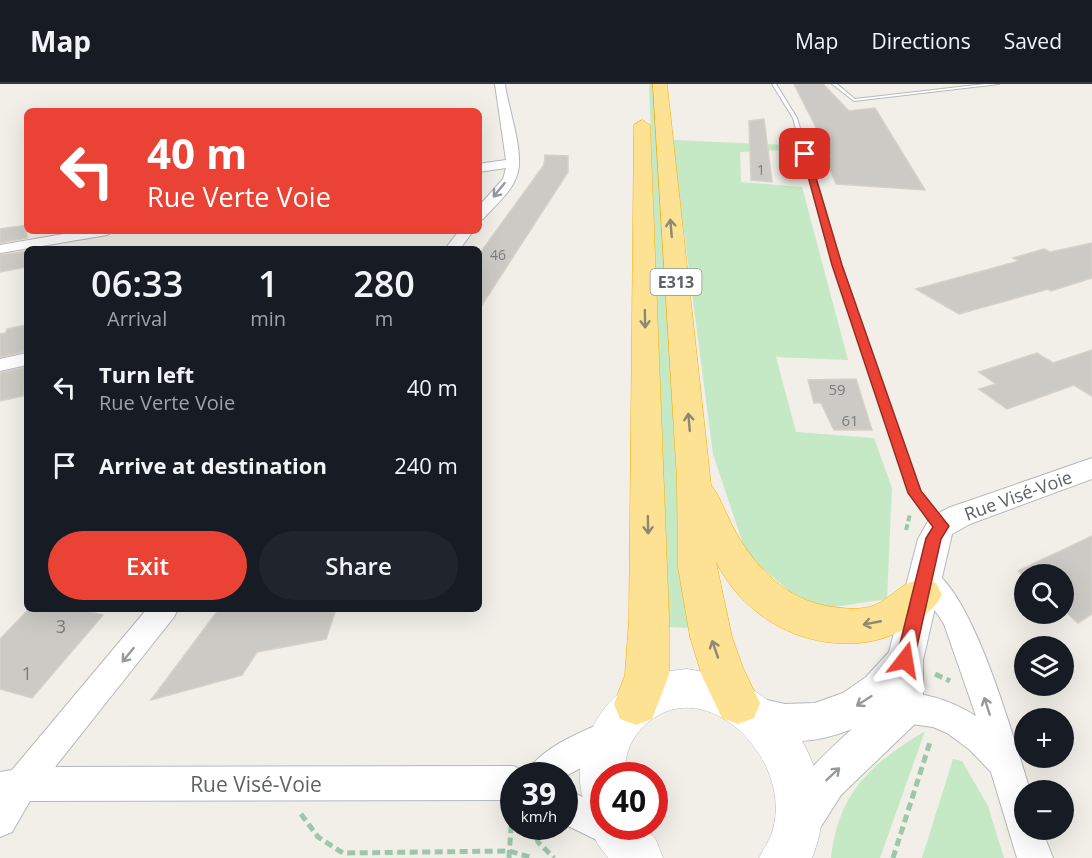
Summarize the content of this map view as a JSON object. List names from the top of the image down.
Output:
{
  "streets": {
    "highway": ["E313"],
    "street": ["Rue Visé-Voie"]
  },
  "crossings": [
    ["E313", "Rue Visé-Voie"]
  ],
  "house_numbers": [
    "1",
    "46",
    "59",
    "61",
    "3",
    "1"
  ],
  "page": {
    "header": "Map",
    "nav": ["Map", "Directions", "Saved"],
    "turn": ["40 m", "Rue Verte Voie"],
    "eta": [
      "06:33",
      "Arrival",
      "1",
      "min",
      "280",
      "m"
    ],
    "list": [
      {
        "name": "Turn left",
        "note": "Rue Verte Voie",
        "value": "40 m"
      },
      {
        "name": "Arrive at destination",
        "value": "240 m"
      }
    ],
    "buttons": ["Exit", "Share"],
    "map_buttons": ["+", "−"],
    "speed": "39 km/h",
    "limit": "40"
  }
}
